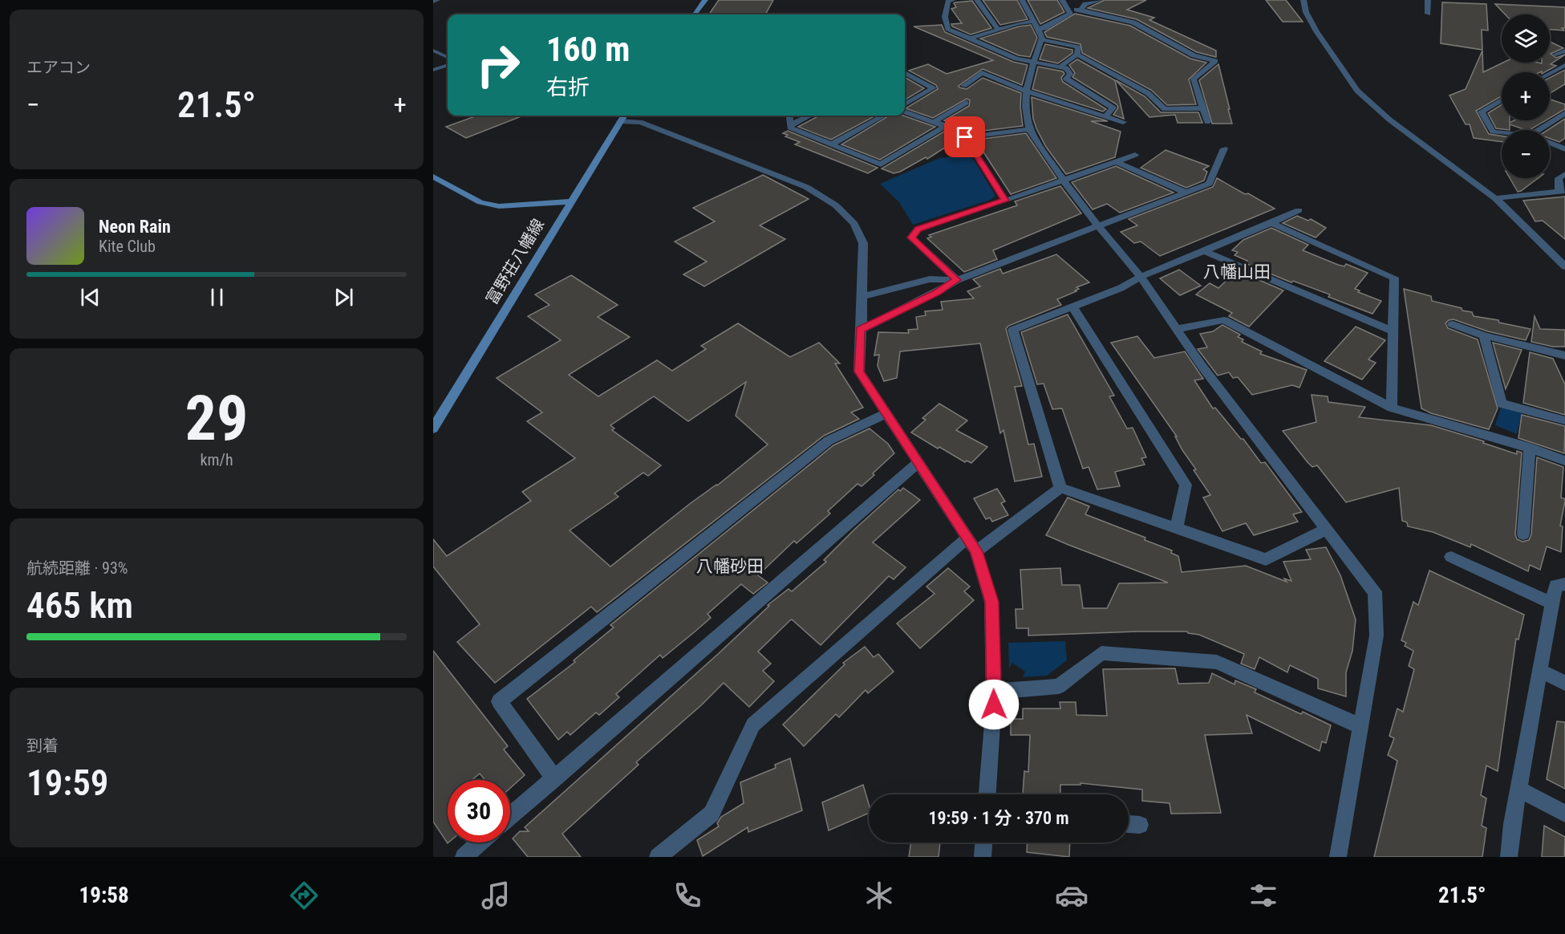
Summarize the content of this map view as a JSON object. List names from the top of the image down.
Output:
{
  "streets": {
    "main road": ["富野荘八幡線"]
  },
  "districts": ["八幡山田", "八幡砂田"],
  "page": {
    "tile": [
      "エアコン",
      ["29", "km/h"],
      ["航続距離 · 93%", "465 km"],
      ["到着", "19:59"]
    ],
    "map_buttons": ["+", "−"],
    "turn": ["160 m", "右折"],
    "heat": ["−", "21.5°", "+"],
    "song": ["Neon Rain", "Kite Club"],
    "limit": "30",
    "trip": "19:59 · 1 分 · 370 m",
    "tabs": ["19:58", "21.5°"]
  }
}
